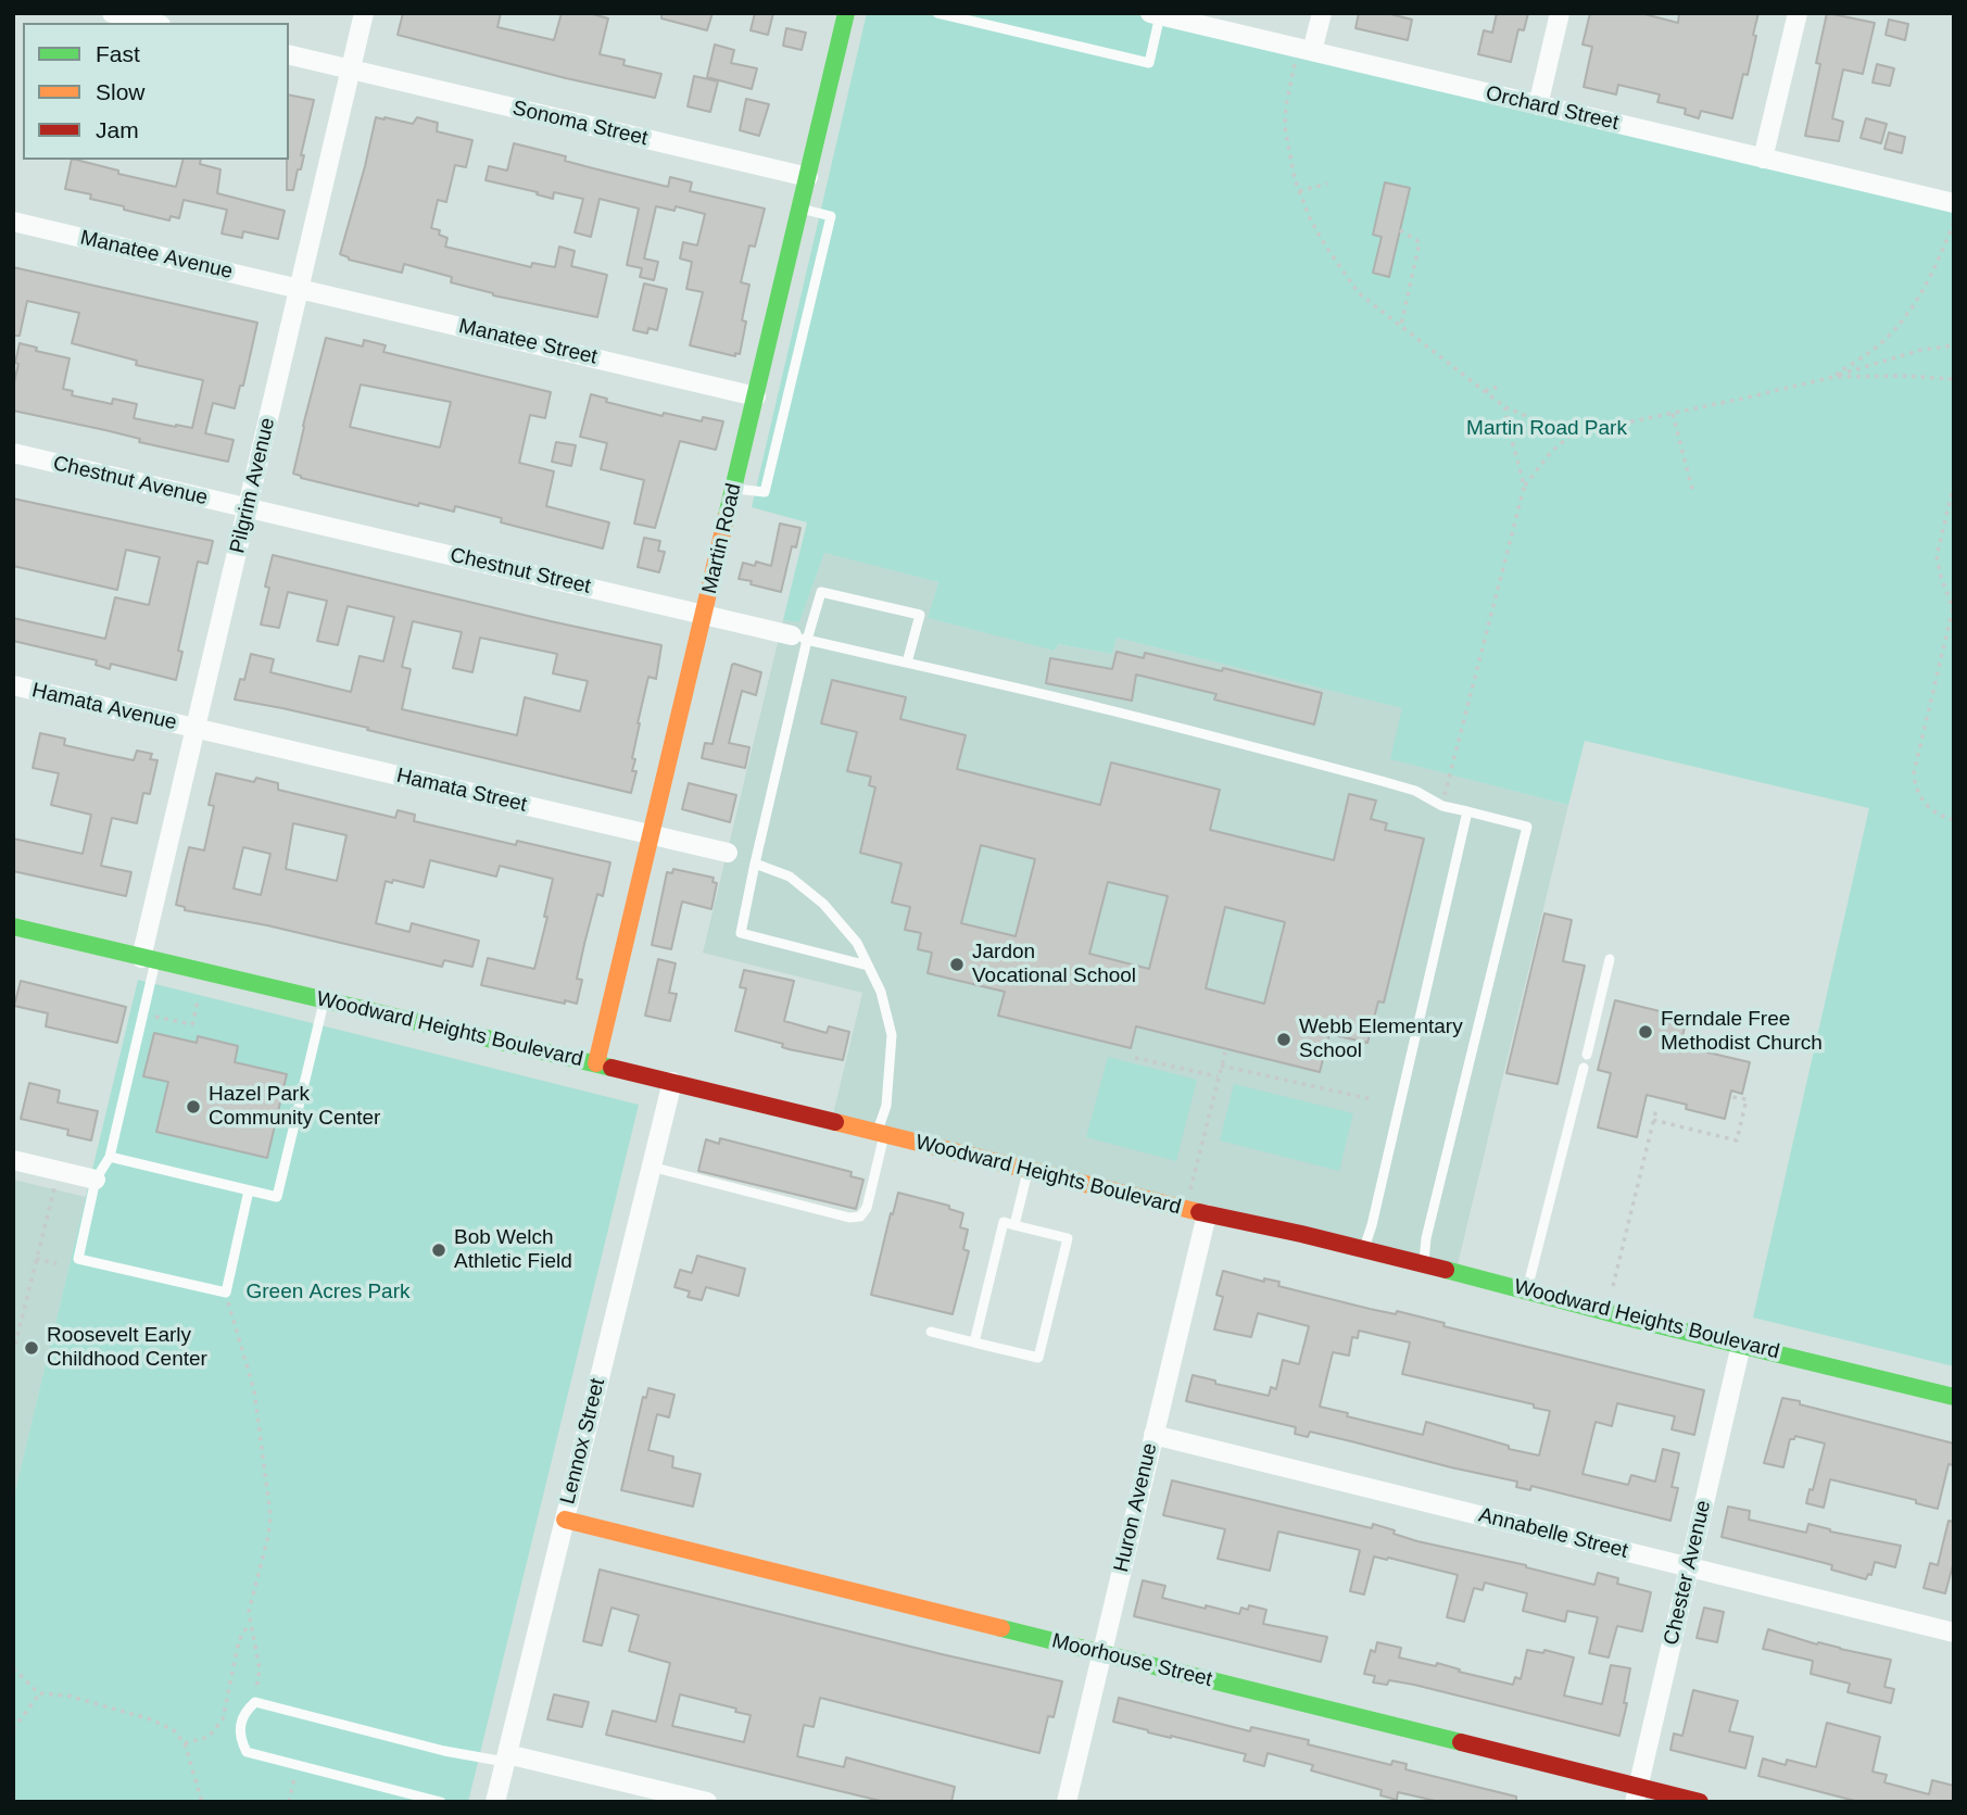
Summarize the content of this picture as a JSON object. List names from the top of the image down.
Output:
{
  "streets": {
    "street": [
      "Orchard Street",
      "Sonoma Street",
      "Manatee Avenue",
      "Manatee Street",
      "Chestnut Avenue",
      "Pilgrim Avenue",
      "Martin Road",
      "Chestnut Street",
      "Hamata Avenue",
      "Hamata Street",
      "Woodward Heights Boulevard",
      "Lennox Street",
      "Huron Avenue",
      "Annabelle Street",
      "Chester Avenue",
      "Moorhouse Street"
    ]
  },
  "crossings": [
    ["Sonoma Street", "Pilgrim Avenue"],
    ["Sonoma Street", "Martin Road"],
    ["Manatee Avenue", "Manatee Street"],
    ["Manatee Avenue", "Pilgrim Avenue"],
    ["Manatee Street", "Pilgrim Avenue"],
    ["Manatee Street", "Martin Road"],
    ["Chestnut Avenue", "Pilgrim Avenue"],
    ["Chestnut Avenue", "Chestnut Street"],
    ["Pilgrim Avenue", "Chestnut Street"],
    ["Pilgrim Avenue", "Hamata Avenue"],
    ["Pilgrim Avenue", "Hamata Street"],
    ["Pilgrim Avenue", "Woodward Heights Boulevard"],
    ["Martin Road", "Chestnut Street"],
    ["Martin Road", "Hamata Street"],
    ["Martin Road", "Woodward Heights Boulevard"],
    ["Hamata Avenue", "Hamata Street"],
    ["Woodward Heights Boulevard", "Lennox Street"],
    ["Woodward Heights Boulevard", "Huron Avenue"],
    ["Woodward Heights Boulevard", "Chester Avenue"],
    ["Lennox Street", "Moorhouse Street"],
    ["Huron Avenue", "Annabelle Street"],
    ["Huron Avenue", "Moorhouse Street"],
    ["Annabelle Street", "Chester Avenue"],
    ["Chester Avenue", "Moorhouse Street"]
  ],
  "parks": ["Martin Road Park", "Green Acres Park"],
  "places": [
    "Jardon Vocational School",
    "Ferndale Free Methodist Church",
    "Webb Elementary School",
    "Hazel Park Community Center",
    "Bob Welch Athletic Field",
    "Roosevelt Early Childhood Center"
  ],
  "legend": ["Fast", "Slow", "Jam"]
}
